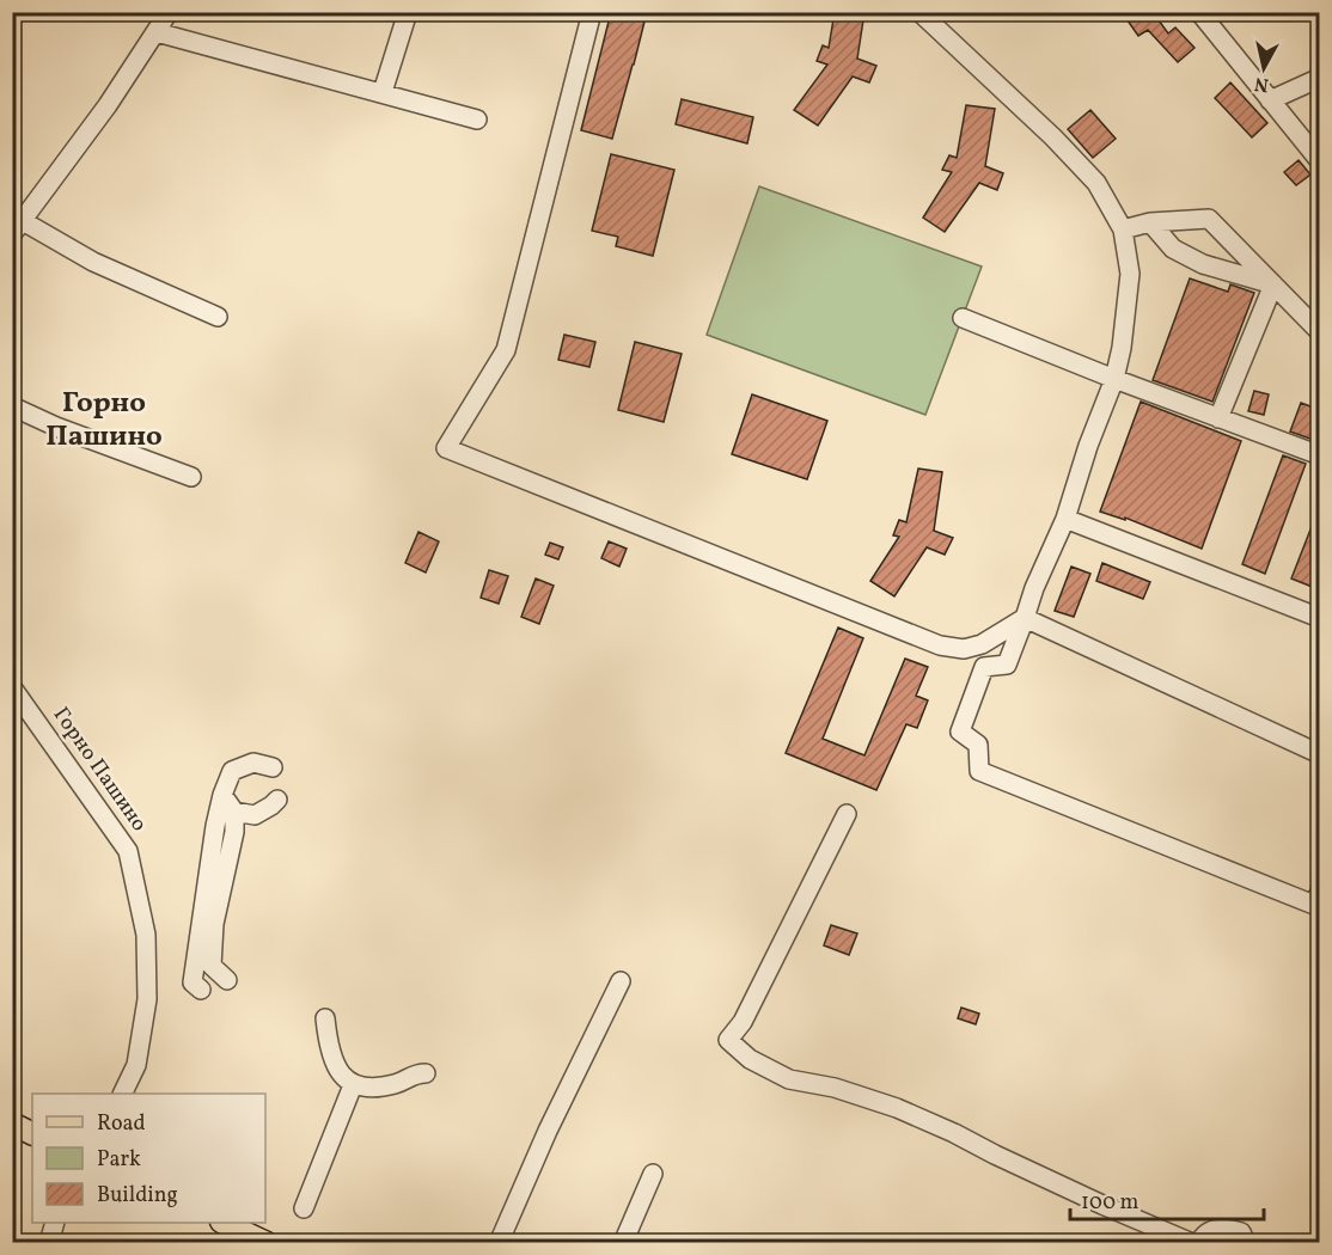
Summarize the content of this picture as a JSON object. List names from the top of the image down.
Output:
{
  "streets": {
    "street": ["Горно Пашино"]
  },
  "districts": ["Горно Пашино"],
  "legend": ["Road", "Park", "Building"],
  "scale_bar": "100 m",
  "north": "bottom"
}
